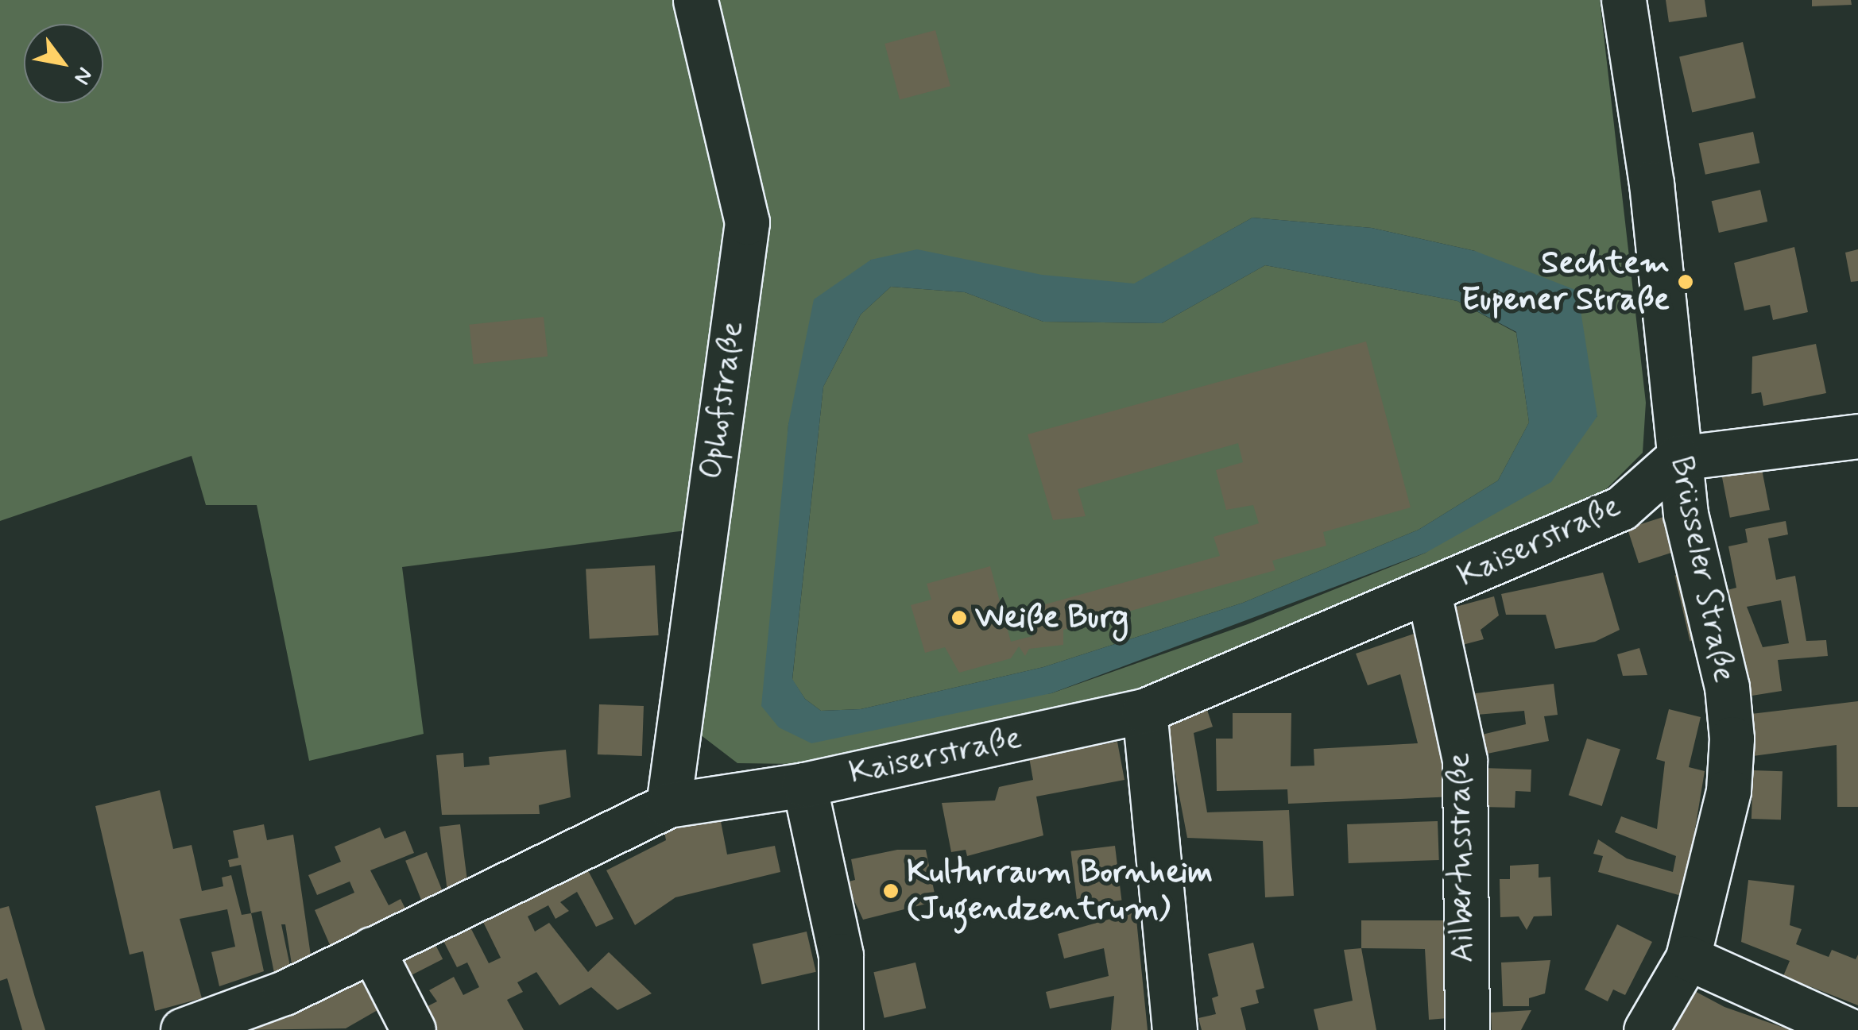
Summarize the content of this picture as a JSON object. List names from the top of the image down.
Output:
{
  "streets": {
    "street": [
      "Ophofstraße",
      "Kaiserstraße",
      "Brüsseler Straße",
      "Ailbertusstraße"
    ]
  },
  "crossings": [
    ["Ophofstraße", "Kaiserstraße"],
    ["Kaiserstraße", "Brüsseler Straße"],
    ["Kaiserstraße", "Ailbertusstraße"]
  ],
  "places": ["Sechtem Eupener Straße", "Weiße Burg", "Kulturraum Bornheim (Jugendzentrum)"],
  "north": "bottom right"
}
